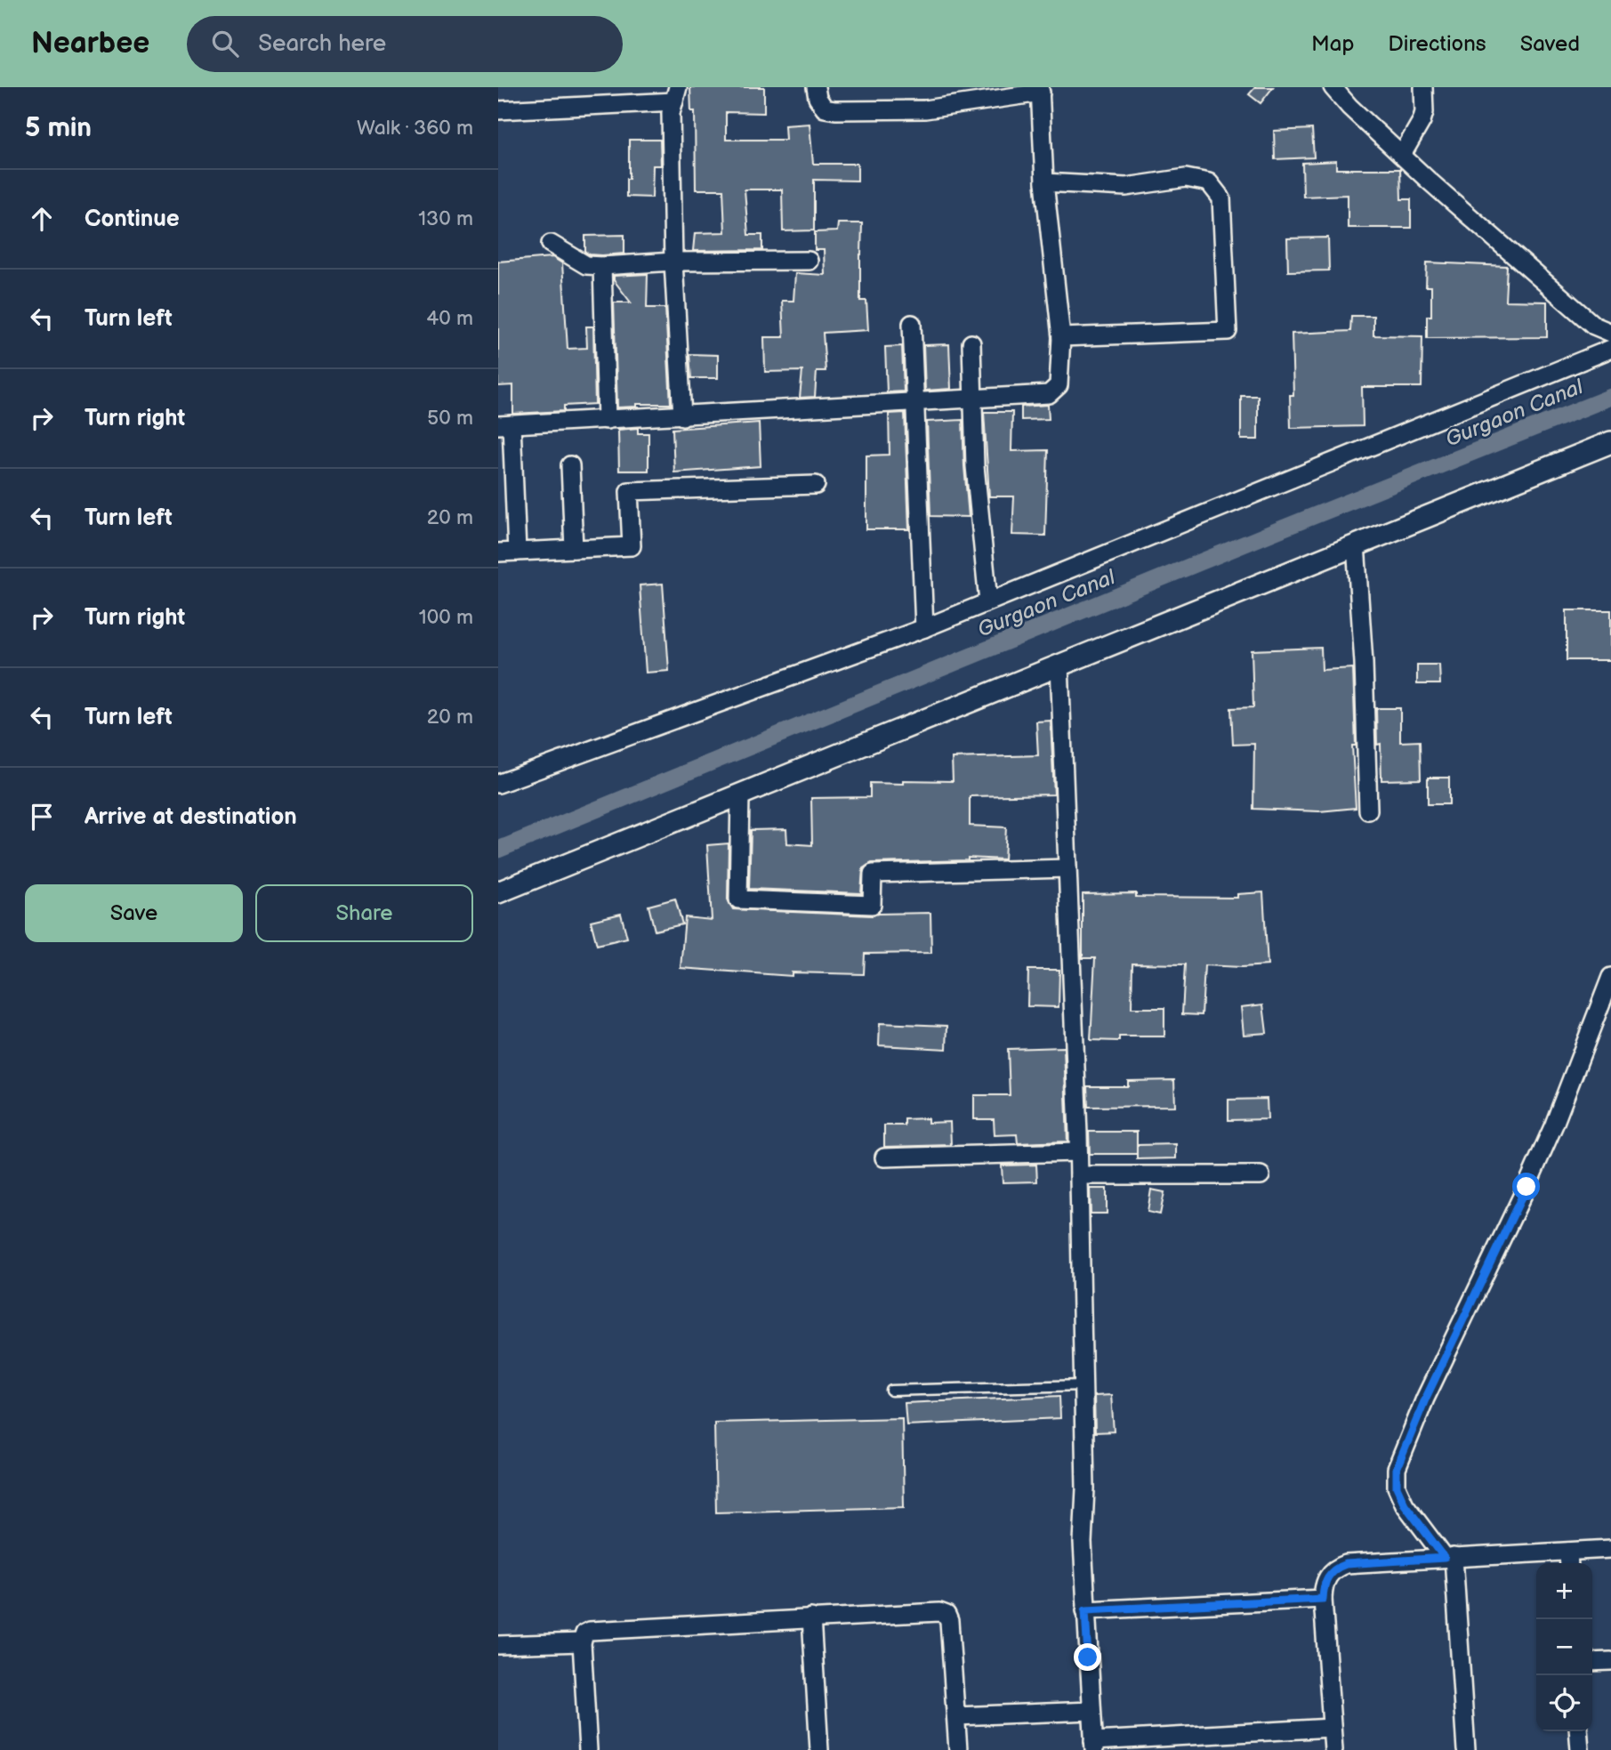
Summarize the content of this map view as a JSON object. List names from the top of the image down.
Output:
{
  "water": ["Gurgaon Canal"],
  "page": {
    "header": "Nearbee",
    "search": "Search here",
    "nav": ["Map", "Directions", "Saved"],
    "heading": ["5 min", "Walk · 360 m"],
    "list": [
      ["Continue", "130 m"],
      ["Turn left", "40 m"],
      ["Turn right", "50 m"],
      ["Turn left", "20 m"],
      ["Turn right", "100 m"],
      ["Turn left", "20 m"],
      "Arrive at destination"
    ],
    "buttons": ["Save", "Share"],
    "map_buttons": ["+", "−"]
  }
}
